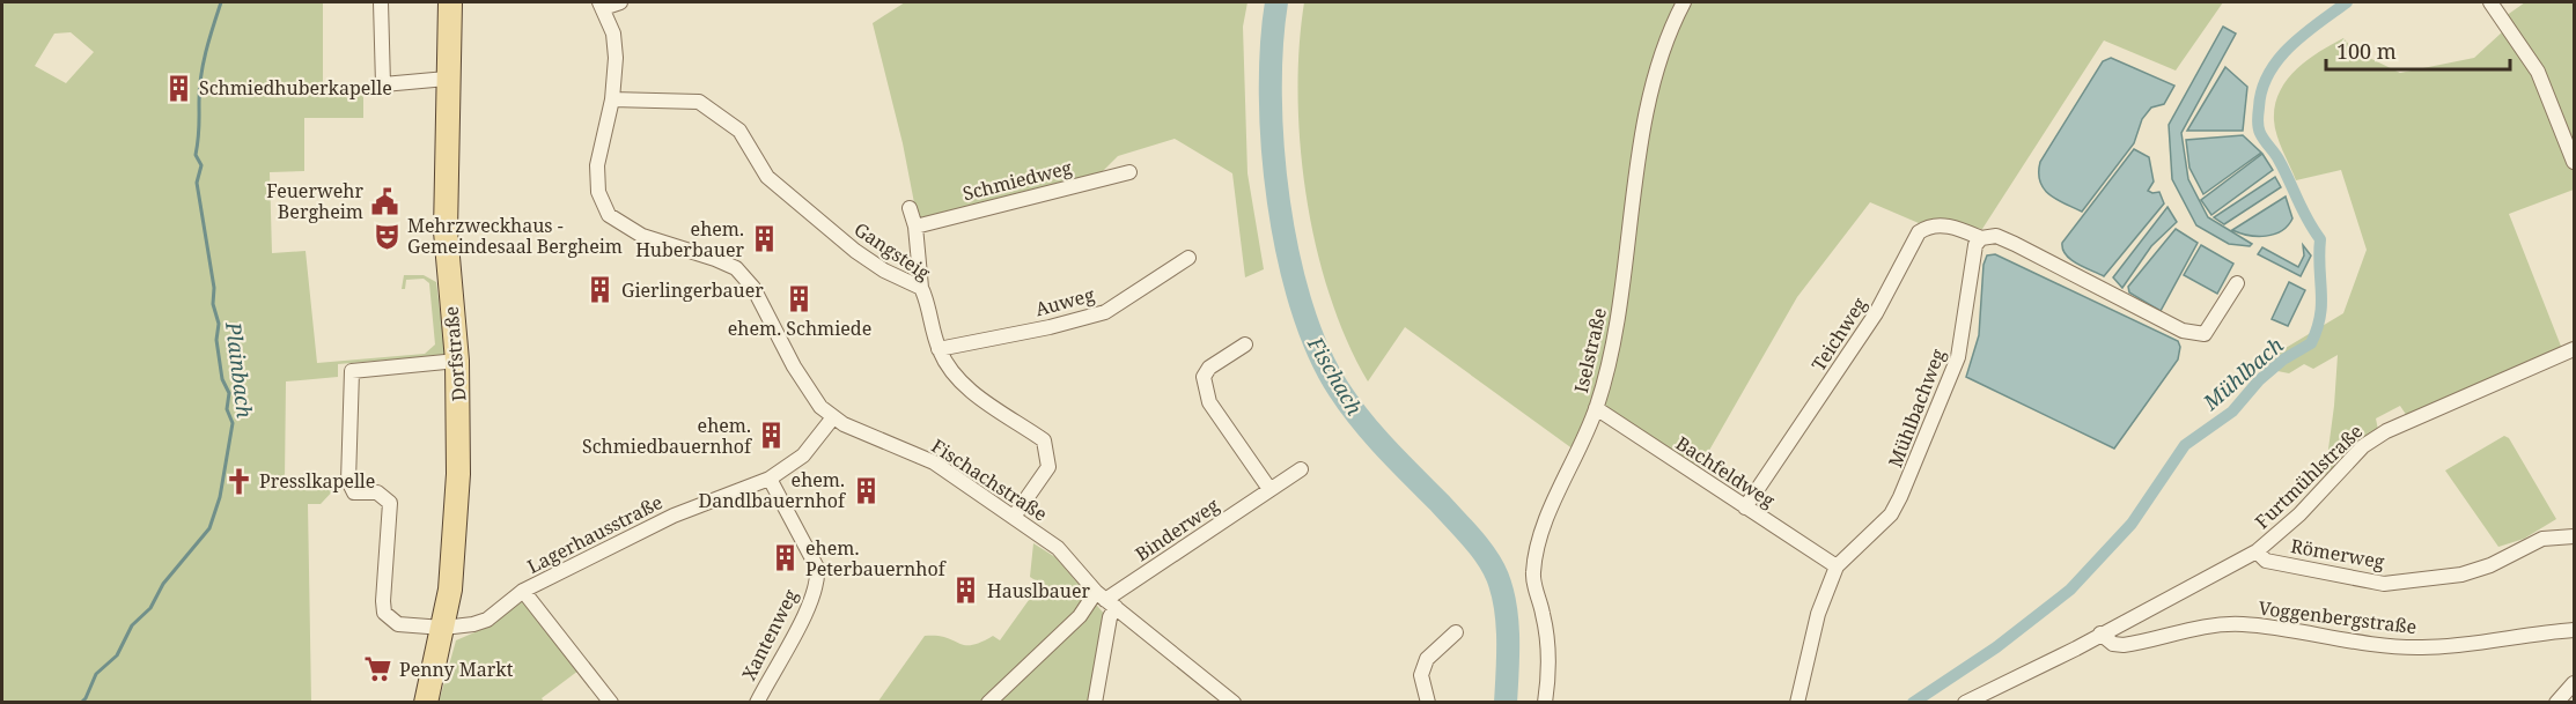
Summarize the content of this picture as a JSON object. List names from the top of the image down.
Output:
{
  "streets": {
    "main road": ["Dorfstraße"],
    "street": [
      "Schmiedweg",
      "Gangsteig",
      "Auweg",
      "Teichweg",
      "Iselstraße",
      "Mühlbachweg",
      "Bachfeldweg",
      "Furtmühlstraße",
      "Fischachstraße",
      "Binderweg",
      "Lagerhausstraße",
      "Römerweg",
      "Voggenbergstraße",
      "Xantenweg"
    ]
  },
  "crossings": [
    ["Gangsteig", "Auweg"],
    ["Gangsteig", "Fischachstraße"],
    ["Teichweg", "Mühlbachweg"],
    ["Teichweg", "Bachfeldweg"],
    ["Iselstraße", "Bachfeldweg"],
    ["Dorfstraße", "Lagerhausstraße"],
    ["Mühlbachweg", "Bachfeldweg"],
    ["Furtmühlstraße", "Römerweg"],
    ["Furtmühlstraße", "Voggenbergstraße"],
    ["Fischachstraße", "Binderweg"],
    ["Lagerhausstraße", "Xantenweg"]
  ],
  "water": ["Plainbach", "Mühlbach", "Fischach"],
  "places": {
    "building": [
      "Schmiedhuberkapelle",
      "ehem. Huberbauer",
      "Gierlingerbauer",
      "ehem. Schmiede",
      "ehem. Schmiedbauernhof",
      "ehem. Dandlbauernhof",
      "ehem. Peterbauernhof",
      "Hauslbauer"
    ],
    "public building": ["Feuerwehr Bergheim"],
    "theatre": ["Mehrzweckhaus - Gemeindesaal Bergheim"],
    "church": ["Presslkapelle"],
    "supermarket": ["Penny Markt"]
  },
  "scale_bar": "100 m"
}
